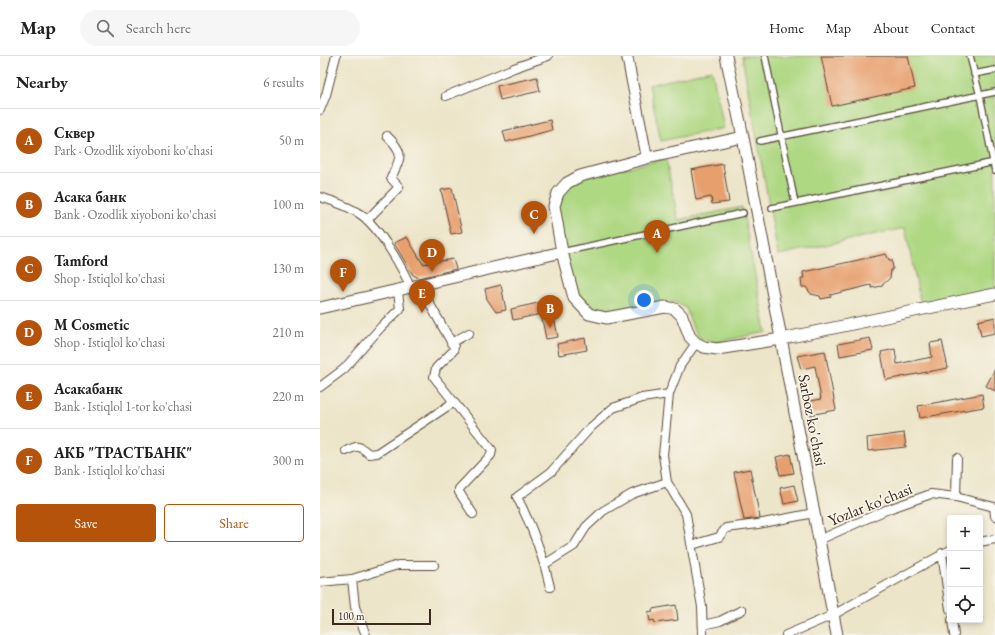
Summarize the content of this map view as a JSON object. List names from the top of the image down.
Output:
{
  "streets": {
    "main road": ["Sarboz ko'chasi"],
    "street": ["Yozlar ko'chasi"]
  },
  "crossings": [
    ["Sarboz ko'chasi", "Yozlar ko'chasi"]
  ],
  "scale_bar": "100 m",
  "page": {
    "header": "Map",
    "search": "Search here",
    "nav": [
      "Home",
      "Map",
      "About",
      "Contact"
    ],
    "heading": ["Nearby", "6 results"],
    "list": [
      {
        "mark": "A",
        "name": "Сквер",
        "note": "Park · Ozodlik xiyoboni ko'chasi",
        "value": "50 m"
      },
      {
        "mark": "B",
        "name": "Асака банк",
        "note": "Bank · Ozodlik xiyoboni ko'chasi",
        "value": "100 m"
      },
      {
        "mark": "C",
        "name": "Tamford",
        "note": "Shop · Istiqlol ko'chasi",
        "value": "130 m"
      },
      {
        "mark": "D",
        "name": "M Cosmetic",
        "note": "Shop · Istiqlol ko'chasi",
        "value": "210 m"
      },
      {
        "mark": "E",
        "name": "Асакабанк",
        "note": "Bank · Istiqlol 1-tor ko'chasi",
        "value": "220 m"
      },
      {
        "mark": "F",
        "name": "АКБ \"ТРАСТБАНК\"",
        "note": "Bank · Istiqlol ko'chasi",
        "value": "300 m"
      }
    ],
    "pins": [
      "C",
      "A",
      "D",
      "F",
      "E",
      "B"
    ],
    "buttons": ["Save", "Share"],
    "map_buttons": ["+", "−"],
    "scale": "100 m"
  }
}
